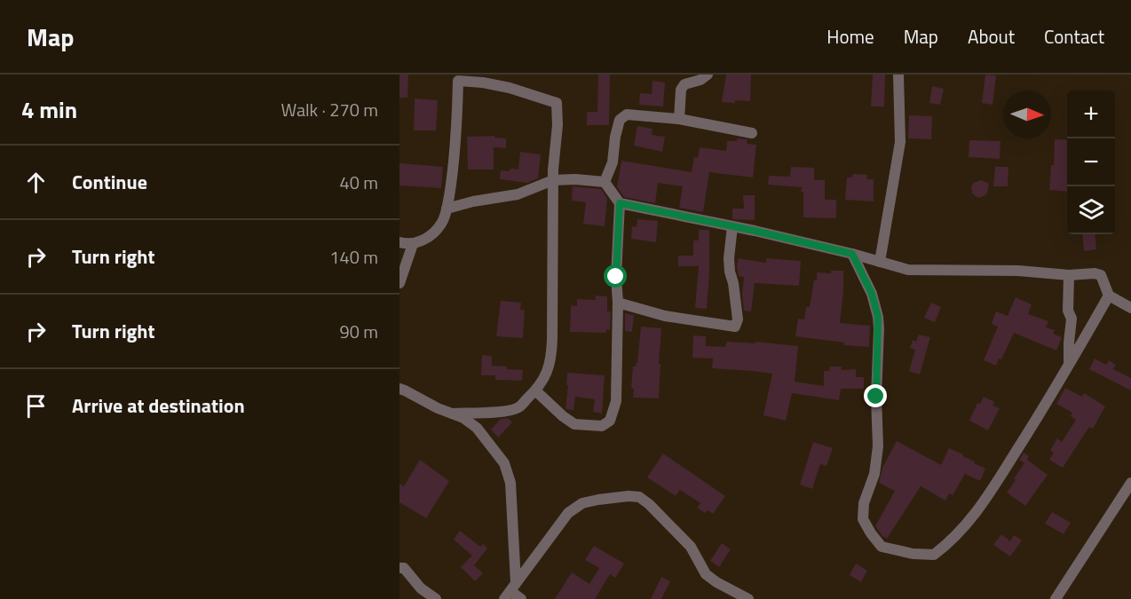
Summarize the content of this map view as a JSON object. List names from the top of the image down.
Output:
{
  "north": "right",
  "page": {
    "header": "Map",
    "nav": [
      "Home",
      "Map",
      "About",
      "Contact"
    ],
    "heading": ["4 min", "Walk · 270 m"],
    "map_buttons": ["+", "−"],
    "list": [
      ["Continue", "40 m"],
      ["Turn right", "140 m"],
      ["Turn right", "90 m"],
      "Arrive at destination"
    ]
  }
}
